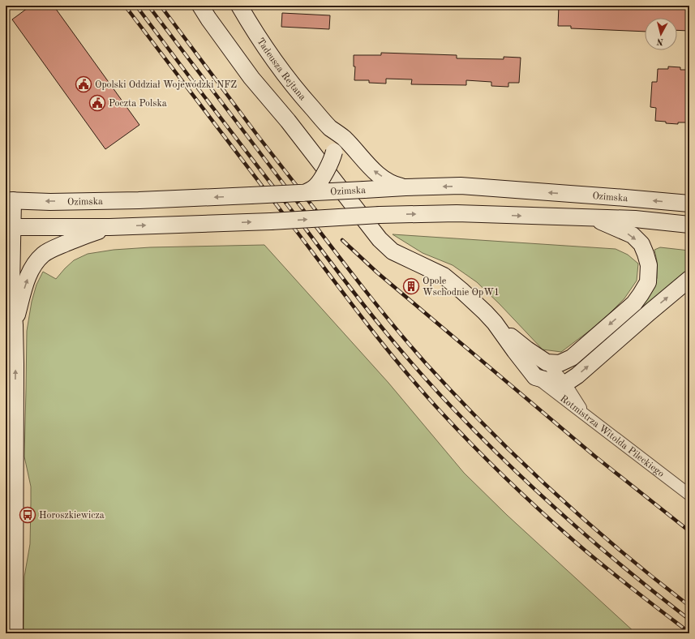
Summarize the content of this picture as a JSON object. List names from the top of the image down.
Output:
{
  "streets": {
    "street": ["Tadeusza Rejtana", "Ozimska", "Rotmistrza Witolda Pileckiego"]
  },
  "crossings": [
    ["Tadeusza Rejtana", "Ozimska"]
  ],
  "places": {
    "public building": ["Opolski Oddział Wojewódzki NFZ", "Poczta Polska"],
    "building": ["Opole Wschodnie OpW1"],
    "bus stop": ["Horoszkiewicza"]
  },
  "north": "bottom"
}
